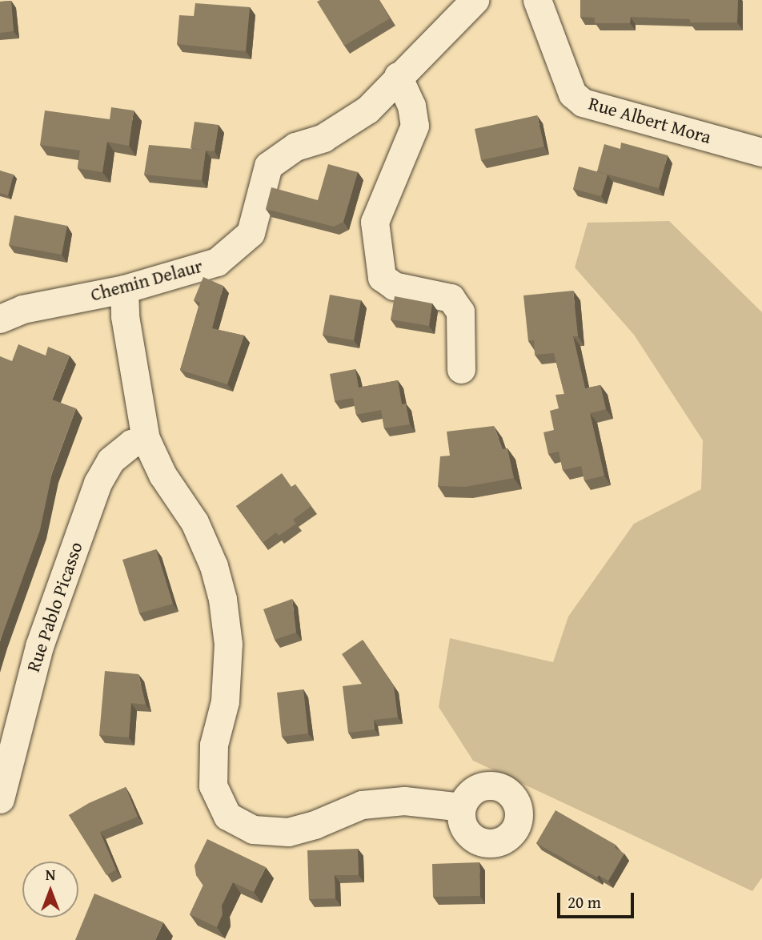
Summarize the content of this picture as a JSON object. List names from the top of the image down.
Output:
{
  "streets": {
    "street": ["Rue Albert Mora", "Chemin Delaur", "Rue Pablo Picasso"]
  },
  "scale_bar": "20 m",
  "north": "top"
}
